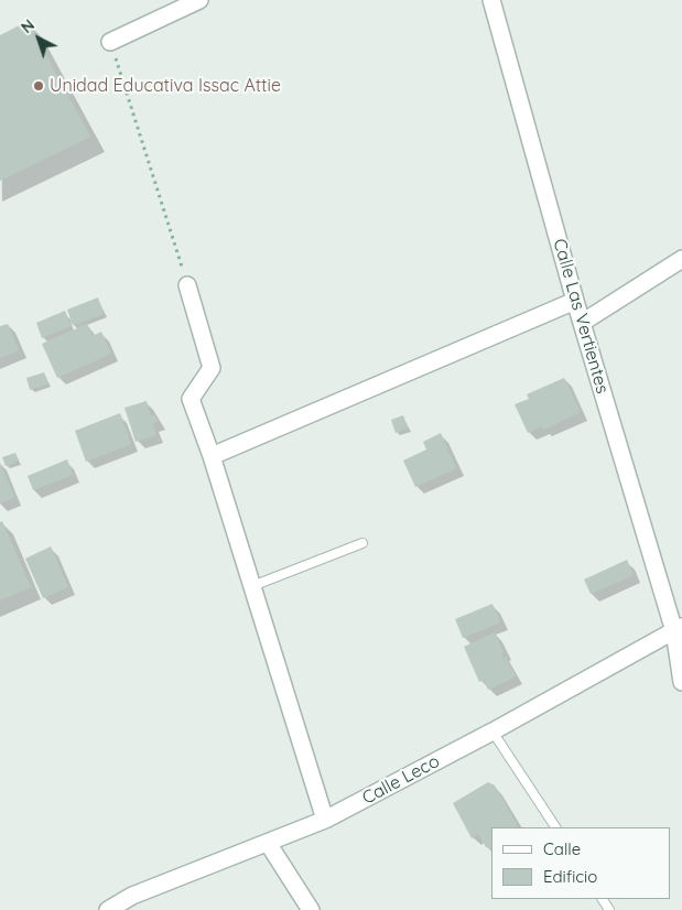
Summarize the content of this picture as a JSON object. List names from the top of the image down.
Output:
{
  "streets": {
    "street": ["Calle Las Vertientes", "Calle Leco"]
  },
  "crossings": [
    ["Calle Las Vertientes", "Calle Leco"]
  ],
  "places": ["Unidad Educativa Issac Attie"],
  "legend": ["Calle", "Edificio"],
  "north": "top left"
}
